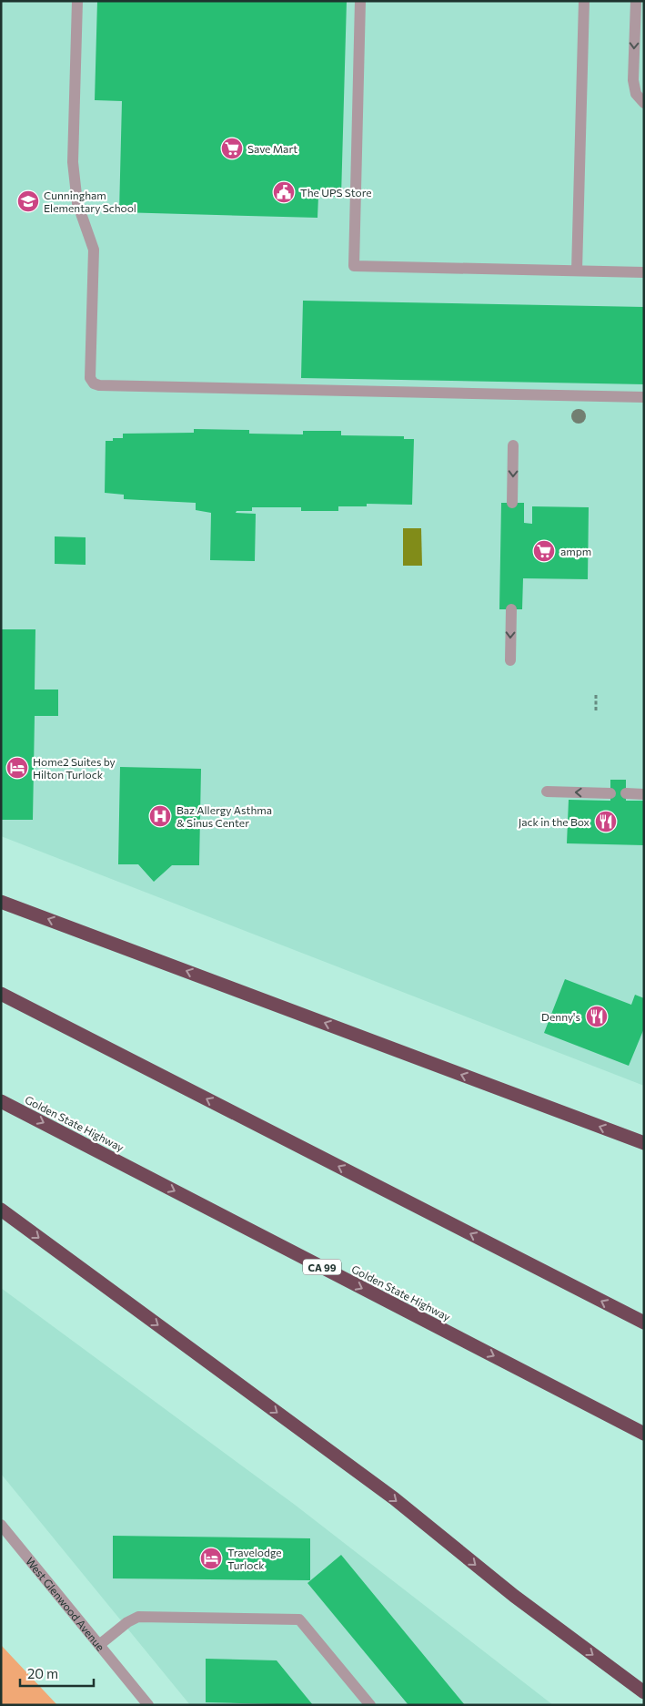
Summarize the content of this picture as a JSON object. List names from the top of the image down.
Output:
{
  "streets": {
    "highway": ["Golden State Highway", "CA 99"],
    "street": ["West Glenwood Avenue"]
  },
  "places": {
    "supermarket": ["Save Mart", "ampm"],
    "public building": ["The UPS Store"],
    "school or university": ["Cunningham Elementary School"],
    "hotel": ["Home2 Suites by Hilton Turlock", "Travelodge Turlock"],
    "hospital": ["Baz Allergy Asthma & Sinus Center"],
    "restaurant": ["Jack in the Box", "Denny's"]
  },
  "scale_bar": "20 m"
}
